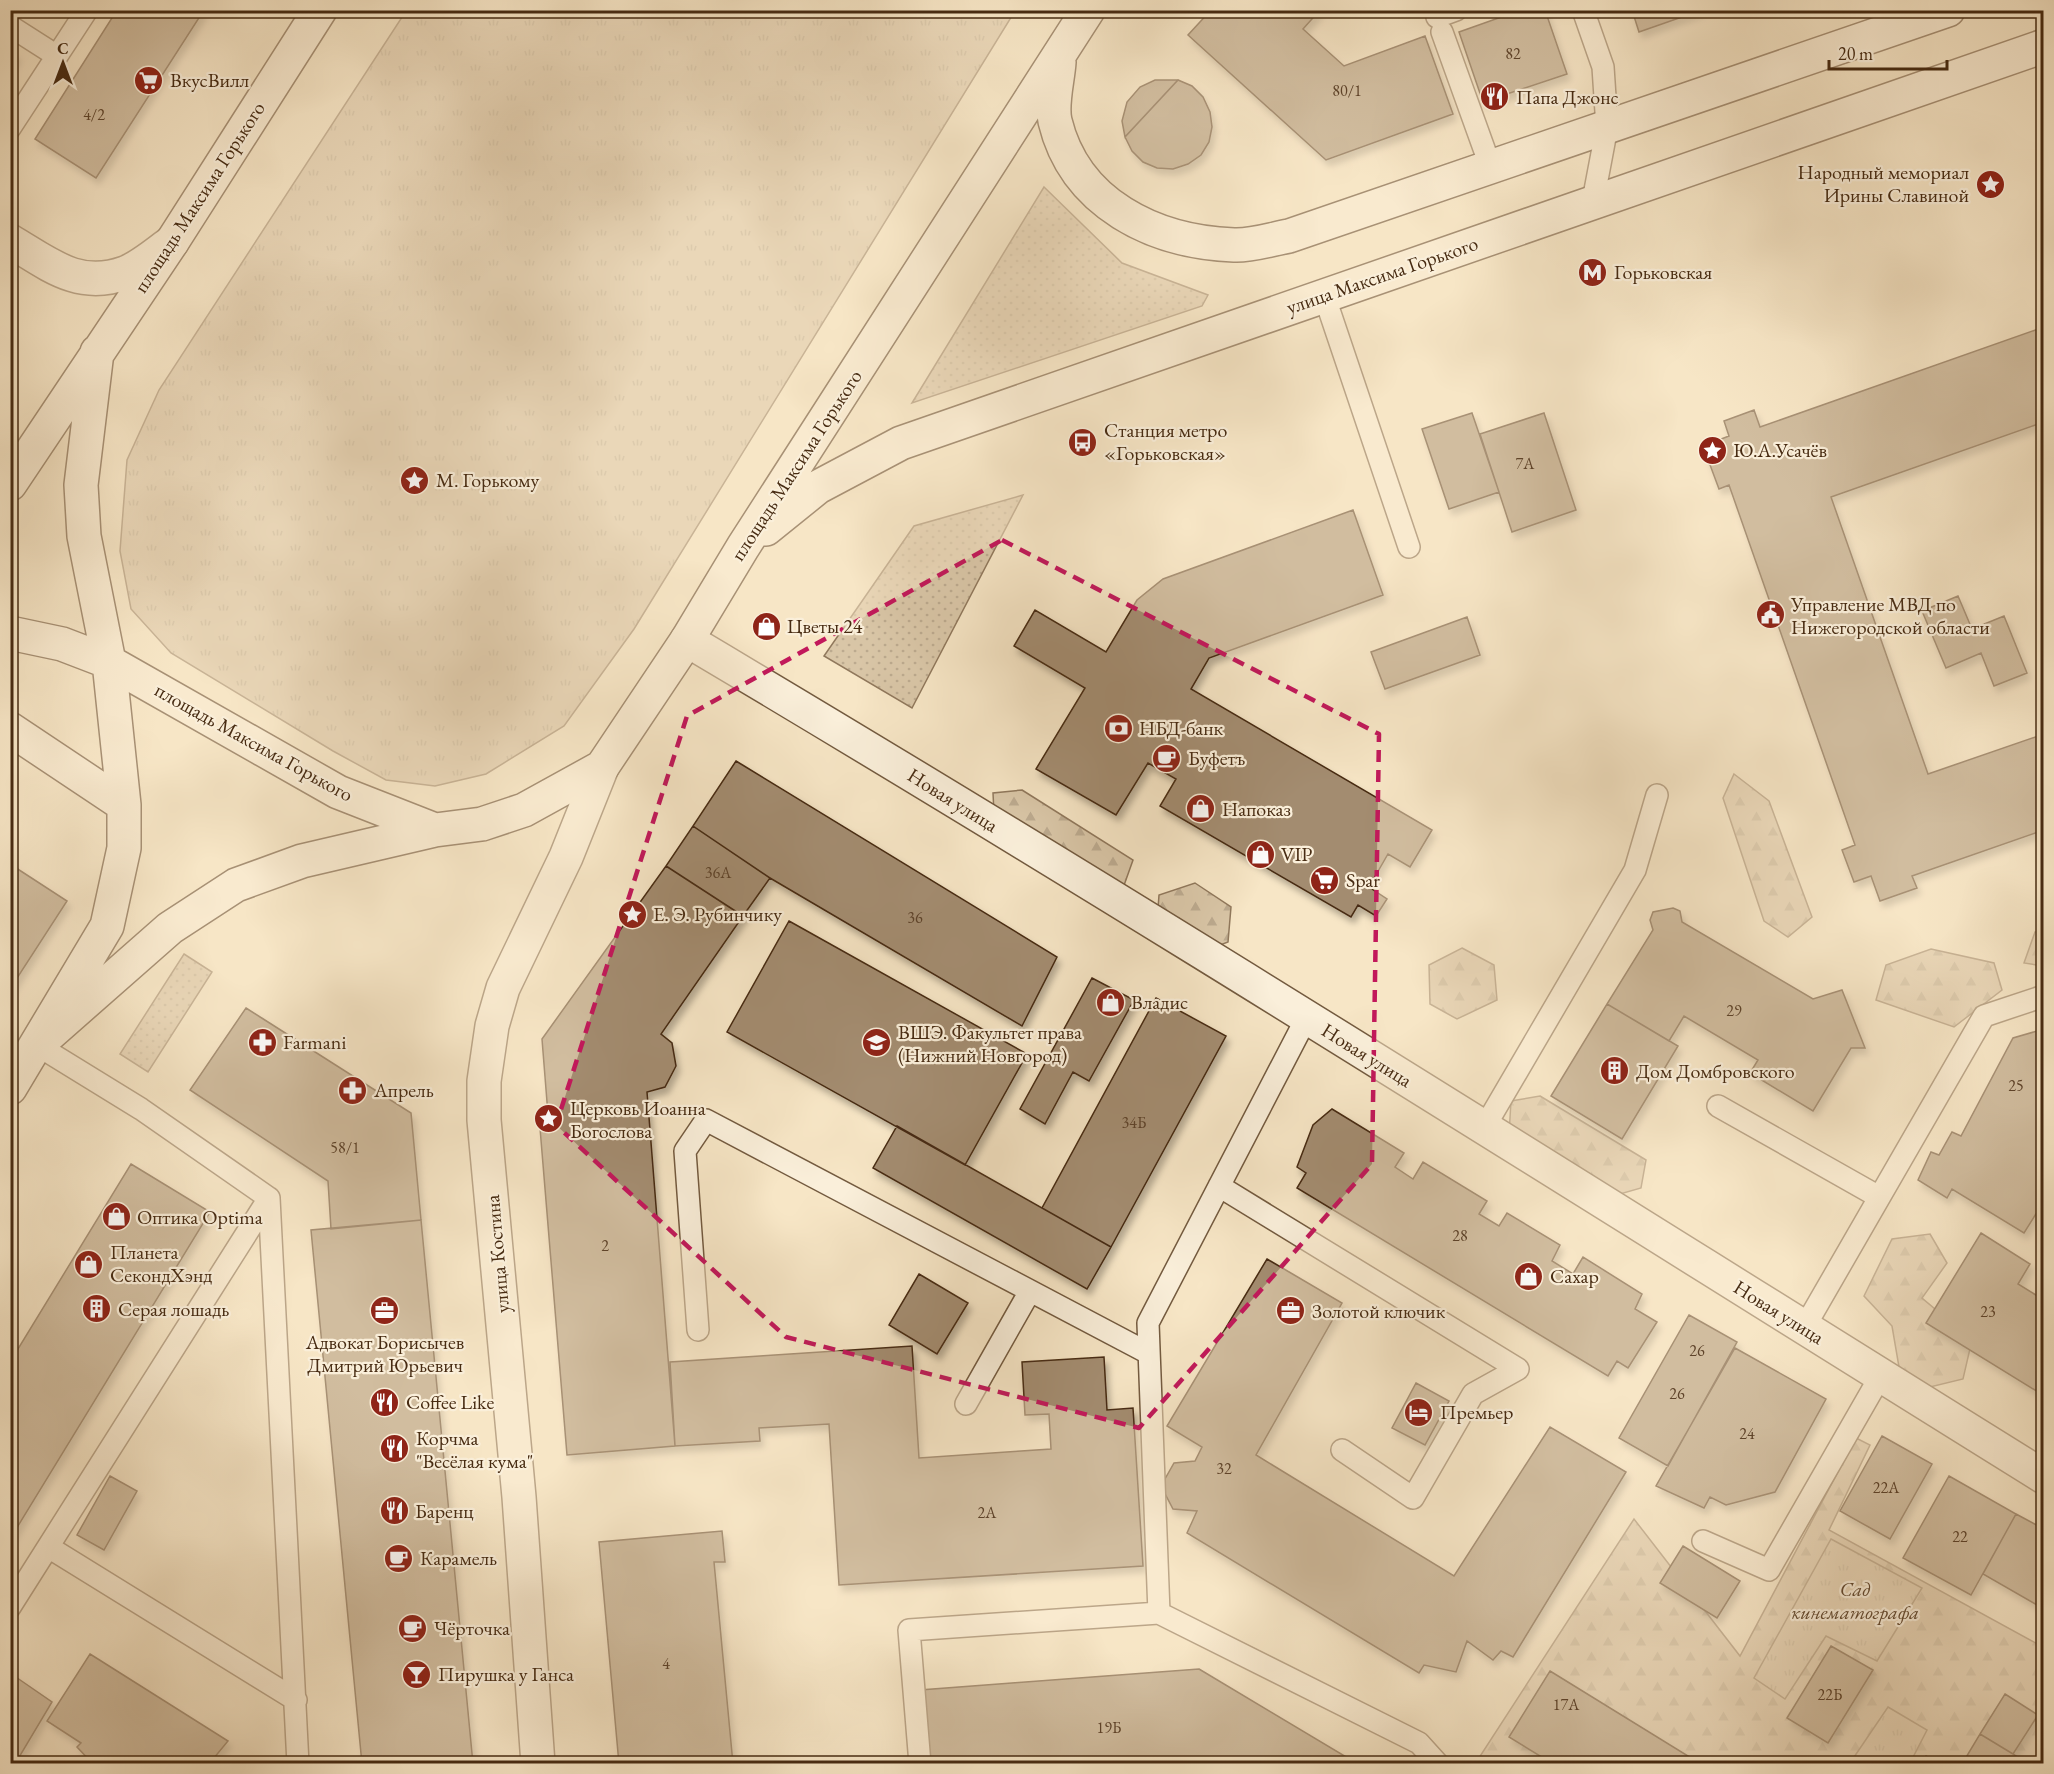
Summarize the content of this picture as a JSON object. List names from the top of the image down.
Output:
{
  "streets": {
    "main road": [
      "площадь Максима Горького",
      "улица Максима Горького",
      "Новая улица",
      "улица Костина"
    ]
  },
  "crossings": [
    ["площадь Максима Горького", "улица Максима Горького"],
    ["площадь Максима Горького", "Новая улица"],
    ["площадь Максима Горького", "улица Костина"]
  ],
  "parks": ["Сад кинематографа"],
  "places": {
    "supermarket": ["ВкусВилл", "Spar"],
    "restaurant": [
      "Папа Джонс",
      "Coffee Like",
      "Корчма \"Весёлая кума\"",
      "Баренц"
    ],
    "place": [
      "Народный мемориал Ирины Славиной",
      "Ю.А.Усачёв",
      "М. Горькому",
      "Е. Э. Рубинчику",
      "Церковь Иоанна Богослова"
    ],
    "metro station": ["Горьковская"],
    "bus stop": ["Станция метро «Горьковская»"],
    "public building": ["Управление МВД по Нижегородской области"],
    "shop": [
      "Цветы 24",
      "Напоказ",
      "VIP",
      "Владис",
      "Оптика Optima",
      "Планета СекондХэнд",
      "Сахар"
    ],
    "bank": ["НБД-банк"],
    "cafe": ["Буфетъ", "Карамель", "Чёрточка"],
    "pharmacy": ["Farmani", "Апрель"],
    "school or university": ["ВШЭ. Факультет права (Нижний Новгород)"],
    "building": ["Дом Домбровского", "Серая лошадь"],
    "office": ["Адвокат Борисычев Дмитрий Юрьевич", "Золотой ключик"],
    "hotel": ["Премьер"],
    "bar": ["Пирушка у Ганса"]
  },
  "house_numbers": [
    "82",
    "80/1",
    "4/2",
    "7А",
    "36А",
    "36",
    "29",
    "25",
    "34Б",
    "58/1",
    "28",
    "2",
    "23",
    "26",
    "26",
    "24",
    "32",
    "22А",
    "2А",
    "22",
    "4",
    "22Б",
    "17А",
    "19Б"
  ],
  "scale_bar": "20 m",
  "north": "top"
}
